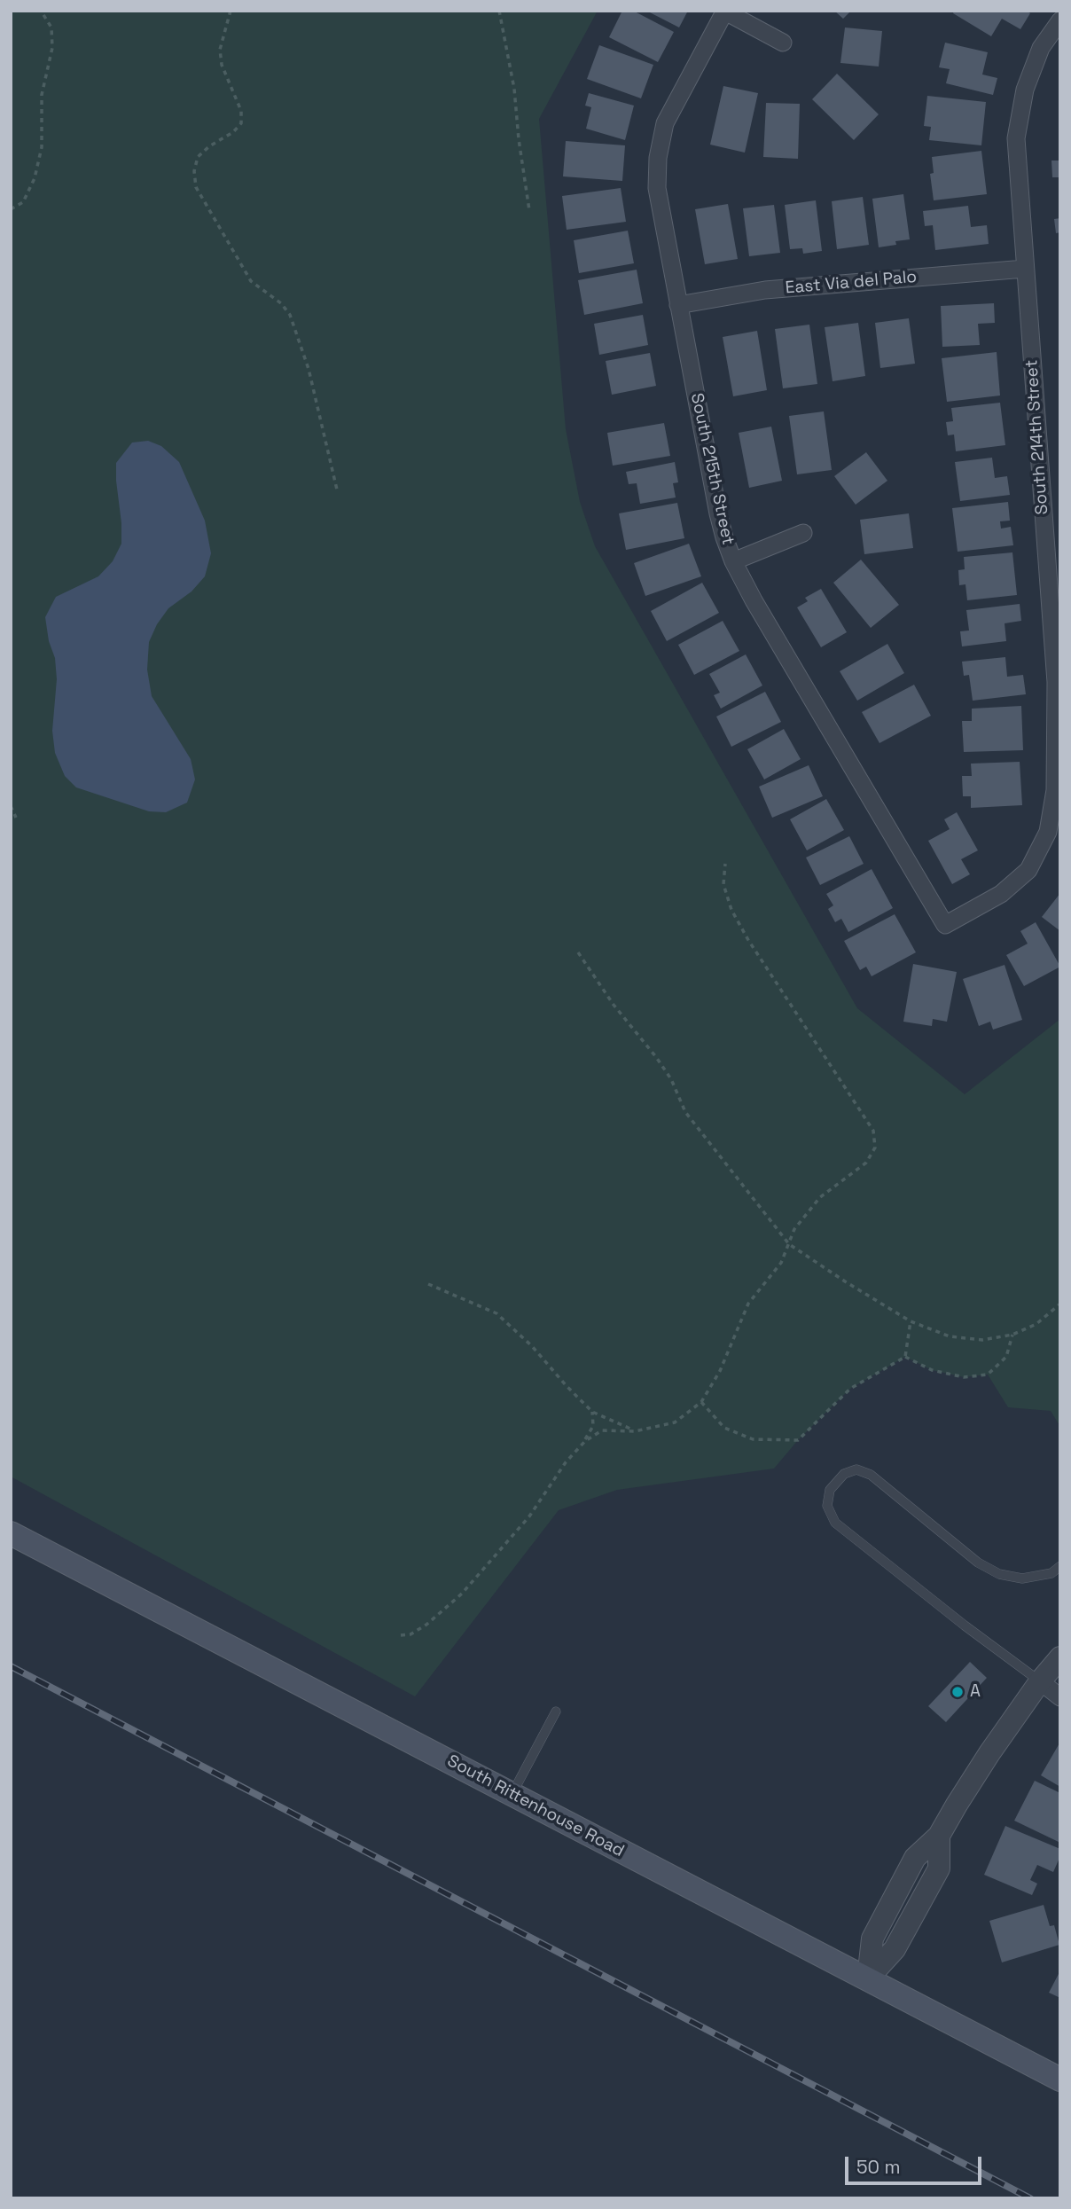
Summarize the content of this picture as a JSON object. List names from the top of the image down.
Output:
{
  "streets": {
    "main road": ["South Rittenhouse Road"],
    "street": ["East Via del Palo", "South 214th Street", "South 215th Street"]
  },
  "crossings": [
    ["East Via del Palo", "South 214th Street"],
    ["East Via del Palo", "South 215th Street"],
    ["South 214th Street", "South 215th Street"]
  ],
  "places": ["A"],
  "scale_bar": "50 m"
}
